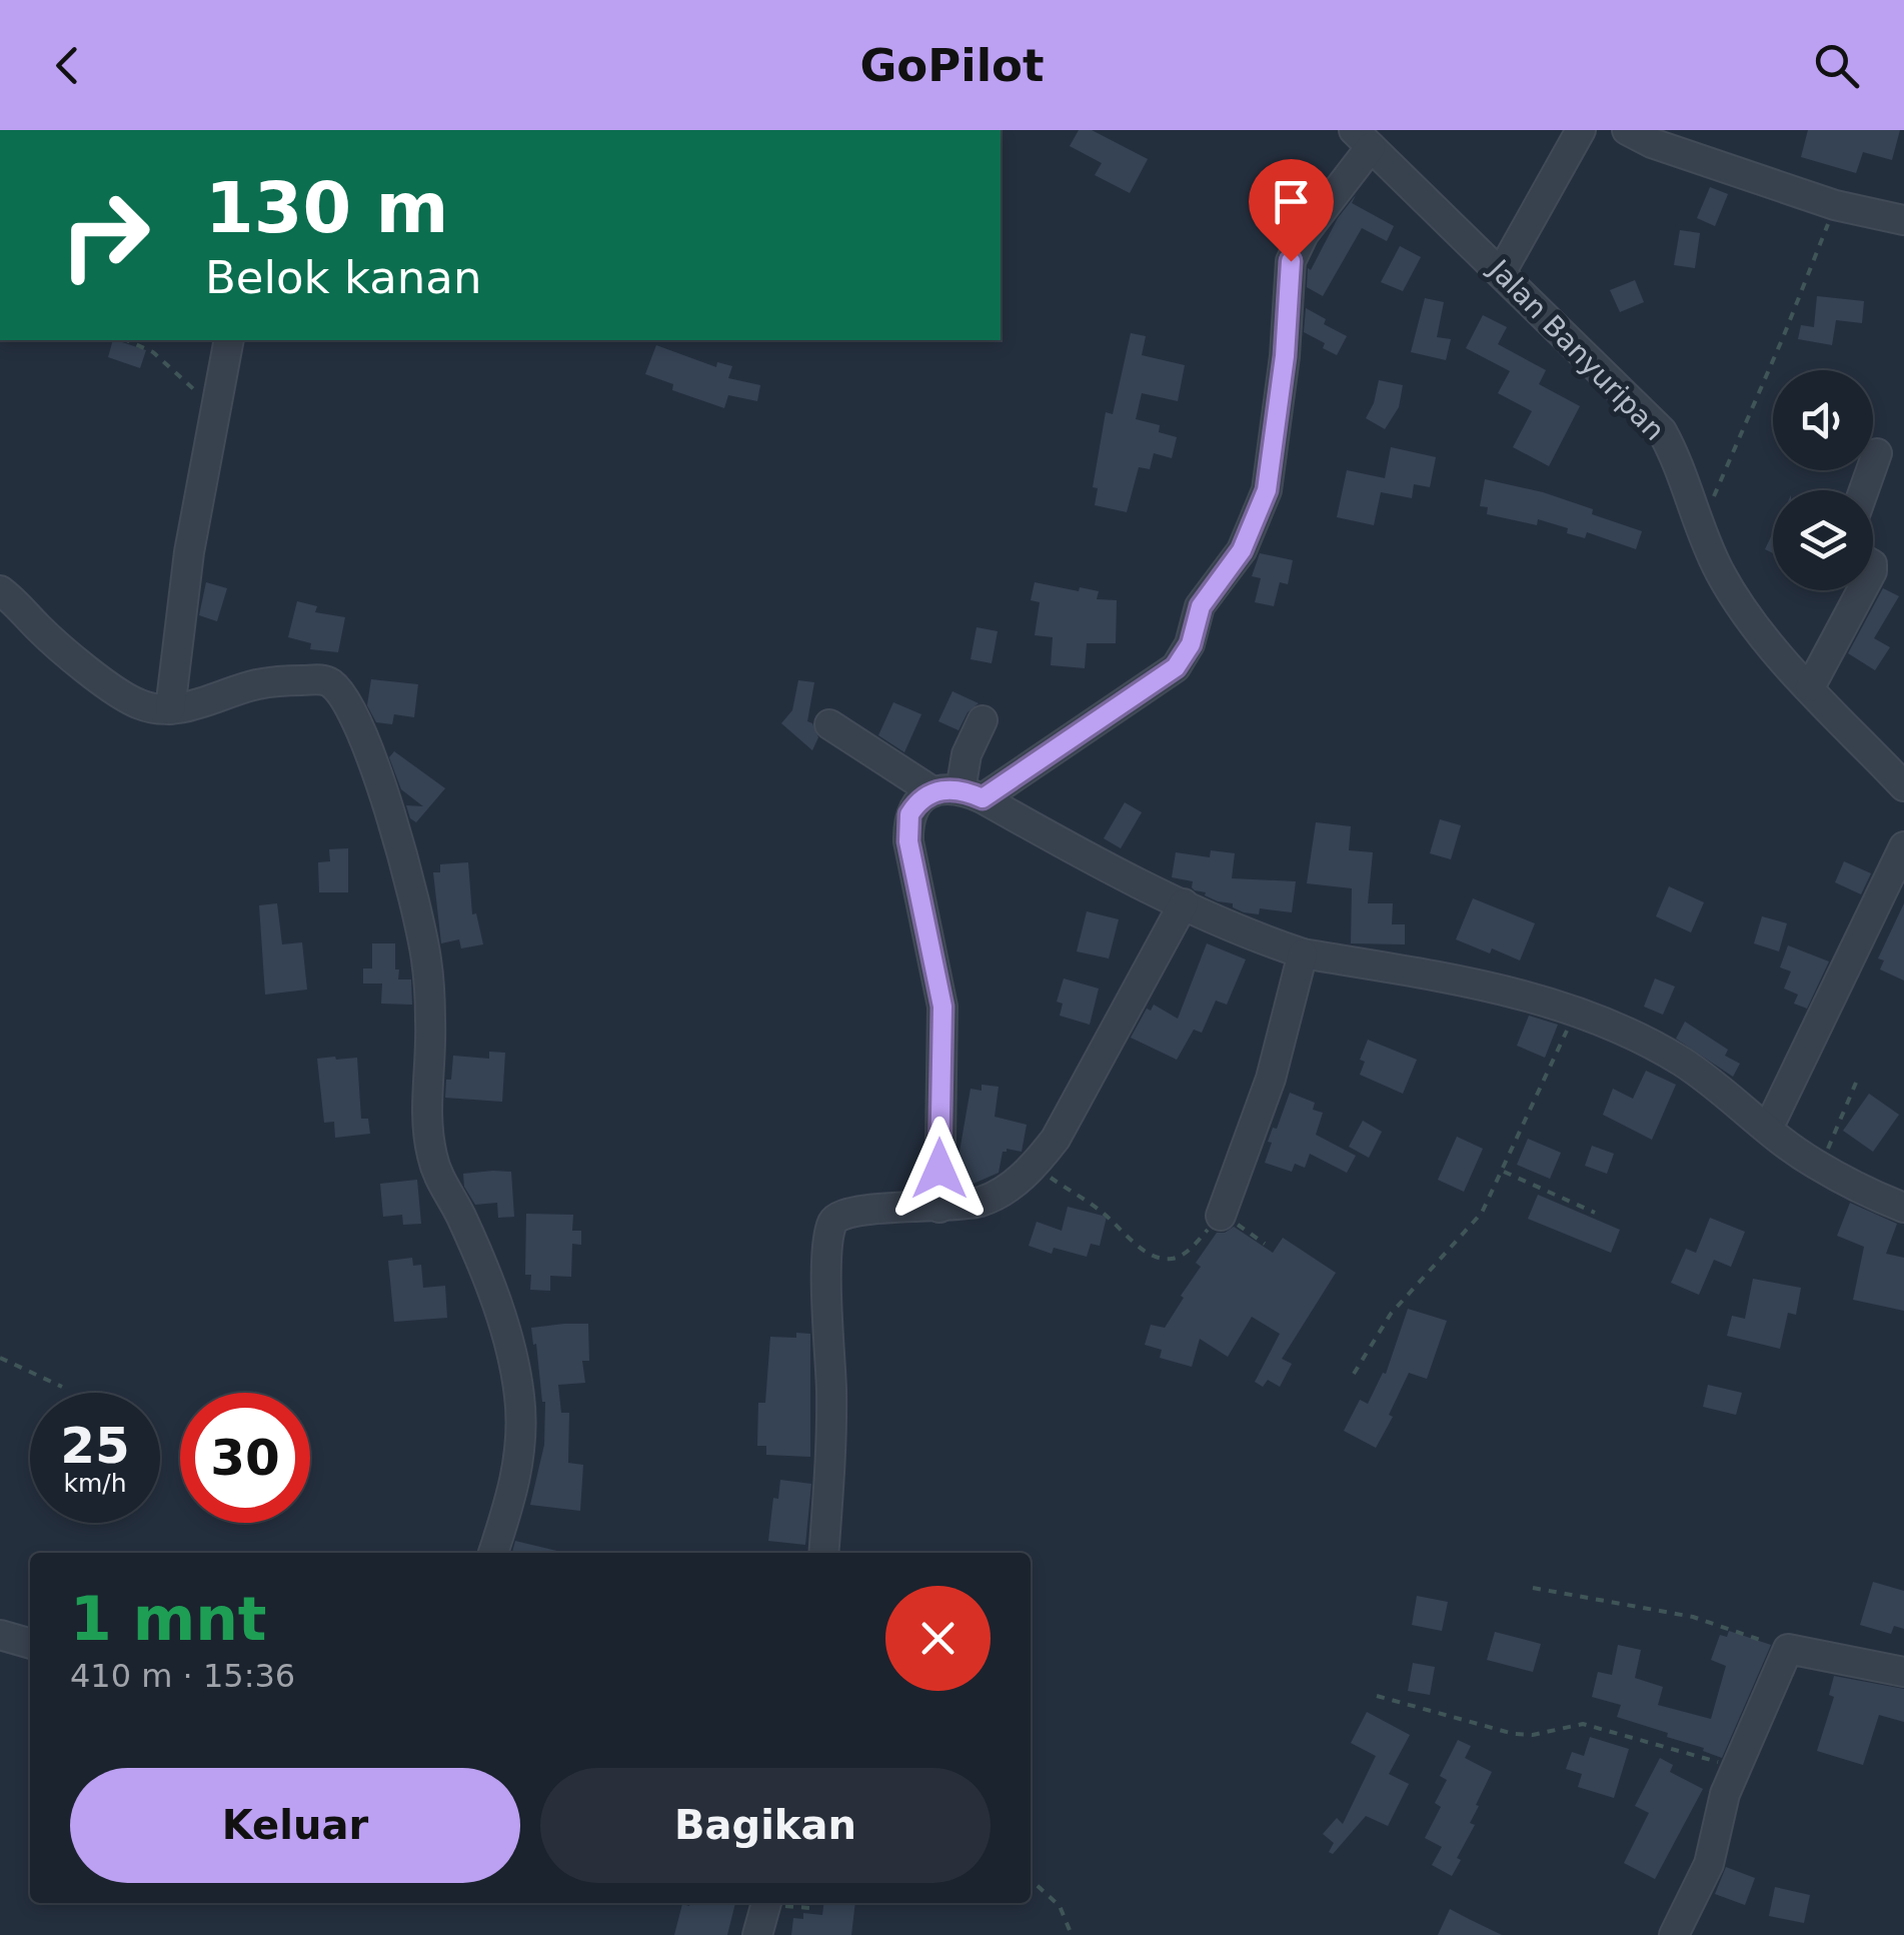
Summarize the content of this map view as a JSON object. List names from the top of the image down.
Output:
{
  "streets": {
    "street": ["Jalan Banyuripan"]
  },
  "page": {
    "header": "GoPilot",
    "turn": ["130 m", "Belok kanan"],
    "speed": "25 km/h",
    "limit": "30",
    "heading": ["1 mnt", "410 m · 15:36"],
    "buttons": ["Keluar", "Bagikan"]
  }
}
